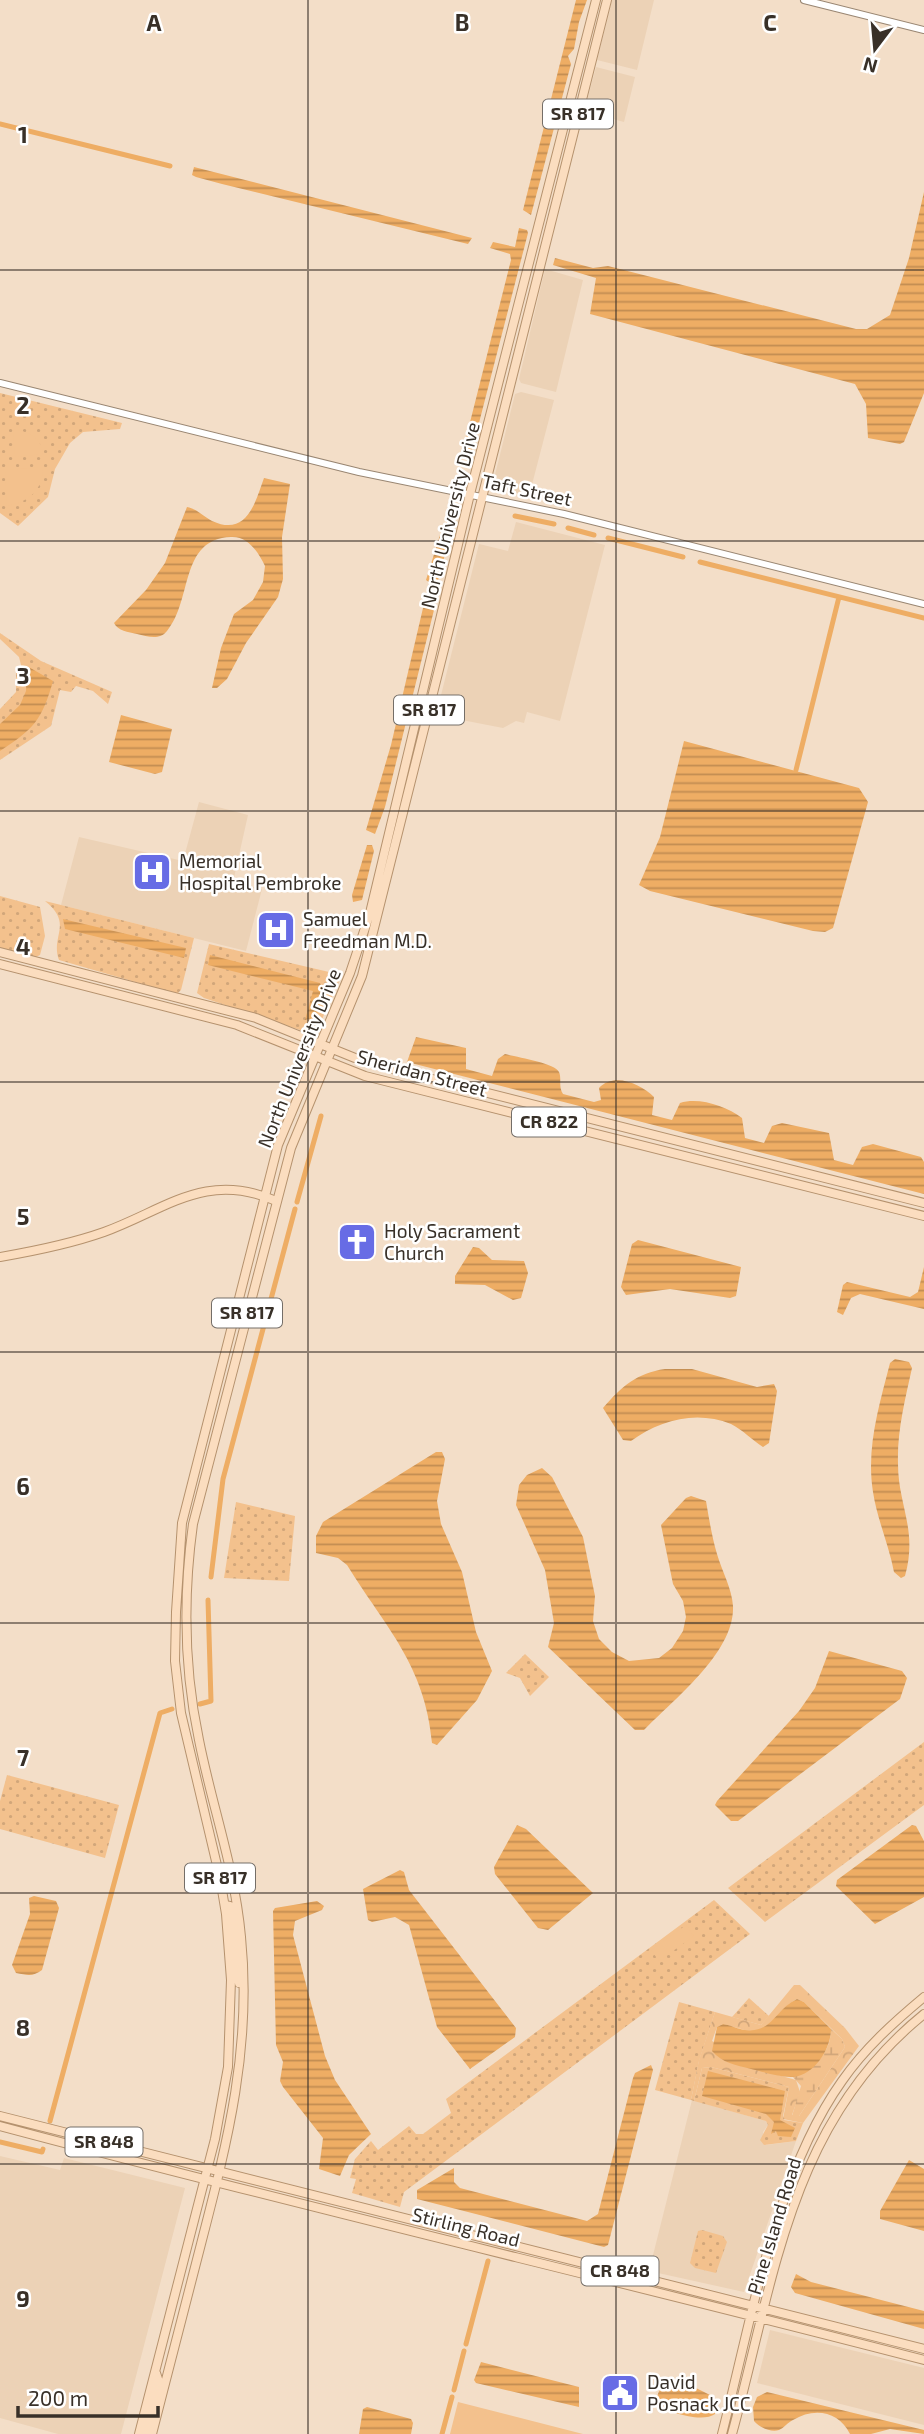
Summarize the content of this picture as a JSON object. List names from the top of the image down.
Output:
{
  "streets": {
    "main road": [
      "SR 817",
      "North University Drive",
      "Sheridan Street",
      "CR 822",
      "SR 848",
      "Pine Island Road",
      "Stirling Road",
      "CR 848"
    ],
    "street": ["Taft Street"]
  },
  "crossings": [
    ["SR 817", "North University Drive"],
    ["SR 817", "Stirling Road"],
    ["Taft Street", "North University Drive"],
    ["North University Drive", "Sheridan Street"],
    ["North University Drive", "Stirling Road"],
    ["Pine Island Road", "Stirling Road"]
  ],
  "places": {
    "hospital": ["Memorial Hospital Pembroke", "Samuel Freedman M.D."],
    "church": ["Holy Sacrament Church"],
    "public building": ["David Posnack JCC"]
  },
  "scale_bar": "200 m",
  "north": "bottom",
  "grid": {
    "columns": ["A", "B", "C"],
    "rows": [
      "1",
      "2",
      "3",
      "4",
      "5",
      "6",
      "7",
      "8",
      "9"
    ]
  }
}
